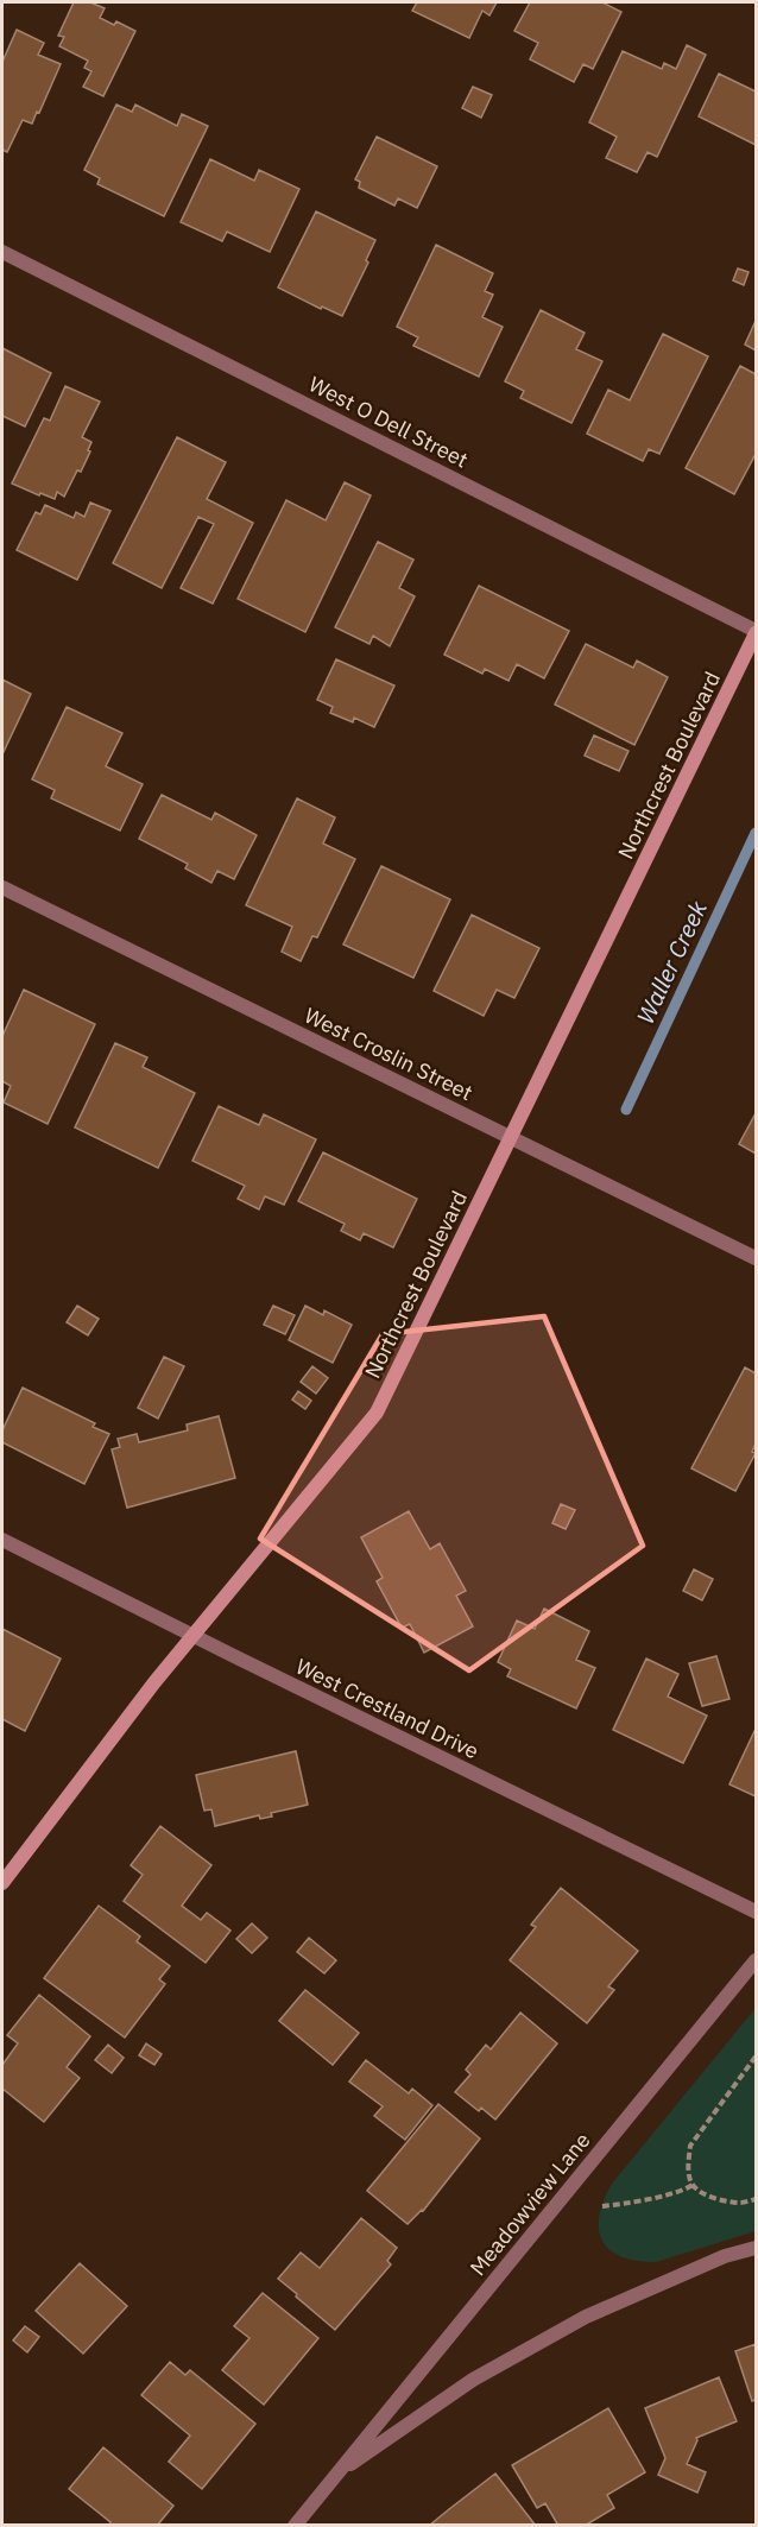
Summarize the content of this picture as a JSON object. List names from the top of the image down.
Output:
{
  "streets": {
    "street": [
      "West O Dell Street",
      "Northcrest Boulevard",
      "West Croslin Street",
      "West Crestland Drive",
      "Meadowview Lane"
    ]
  },
  "crossings": [
    ["West O Dell Street", "Northcrest Boulevard"],
    ["Northcrest Boulevard", "West Croslin Street"],
    ["Northcrest Boulevard", "West Crestland Drive"]
  ],
  "water": ["Waller Creek"]
}
